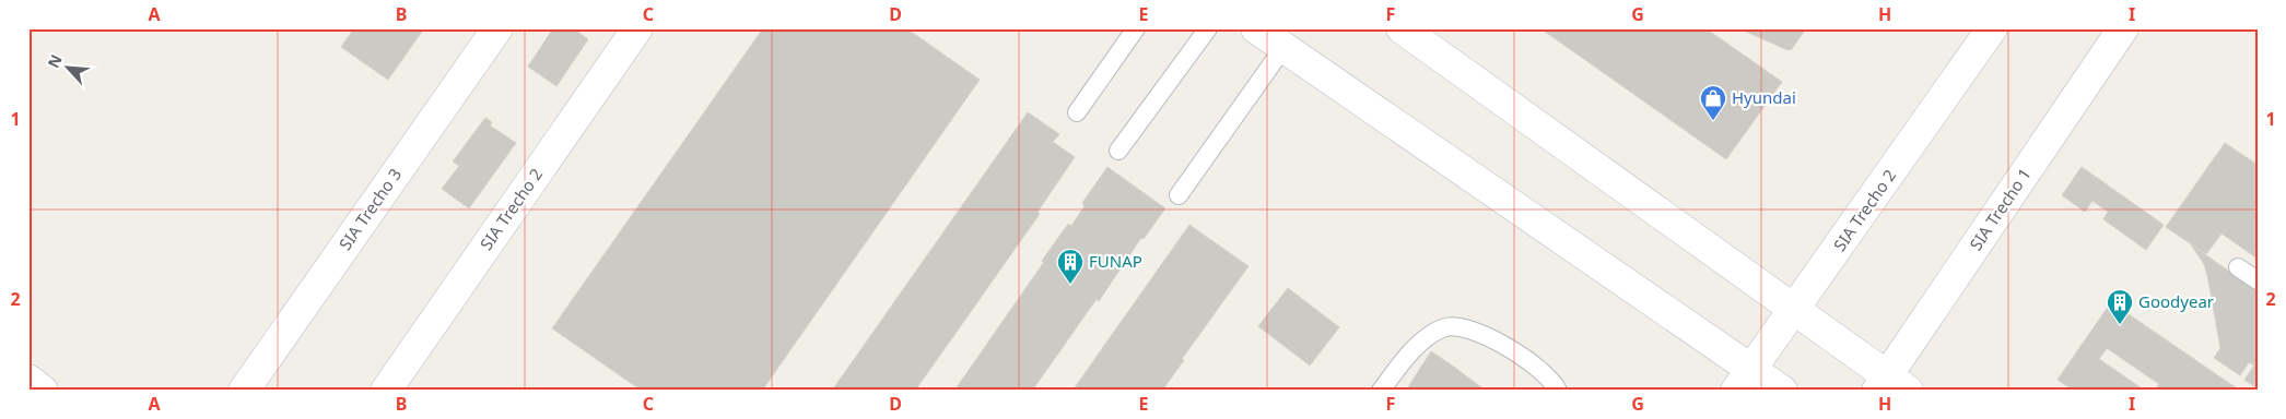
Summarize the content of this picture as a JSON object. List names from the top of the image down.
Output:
{
  "streets": {
    "main road": ["SIA Trecho 3", "SIA Trecho 2", "SIA Trecho 1"]
  },
  "places": {
    "shop": ["Hyundai"],
    "building": ["FUNAP", "Goodyear"]
  },
  "north": "top left",
  "grid": {
    "columns": [
      "A",
      "B",
      "C",
      "D",
      "E",
      "F",
      "G",
      "H",
      "I"
    ],
    "rows": ["1", "2"]
  }
}
